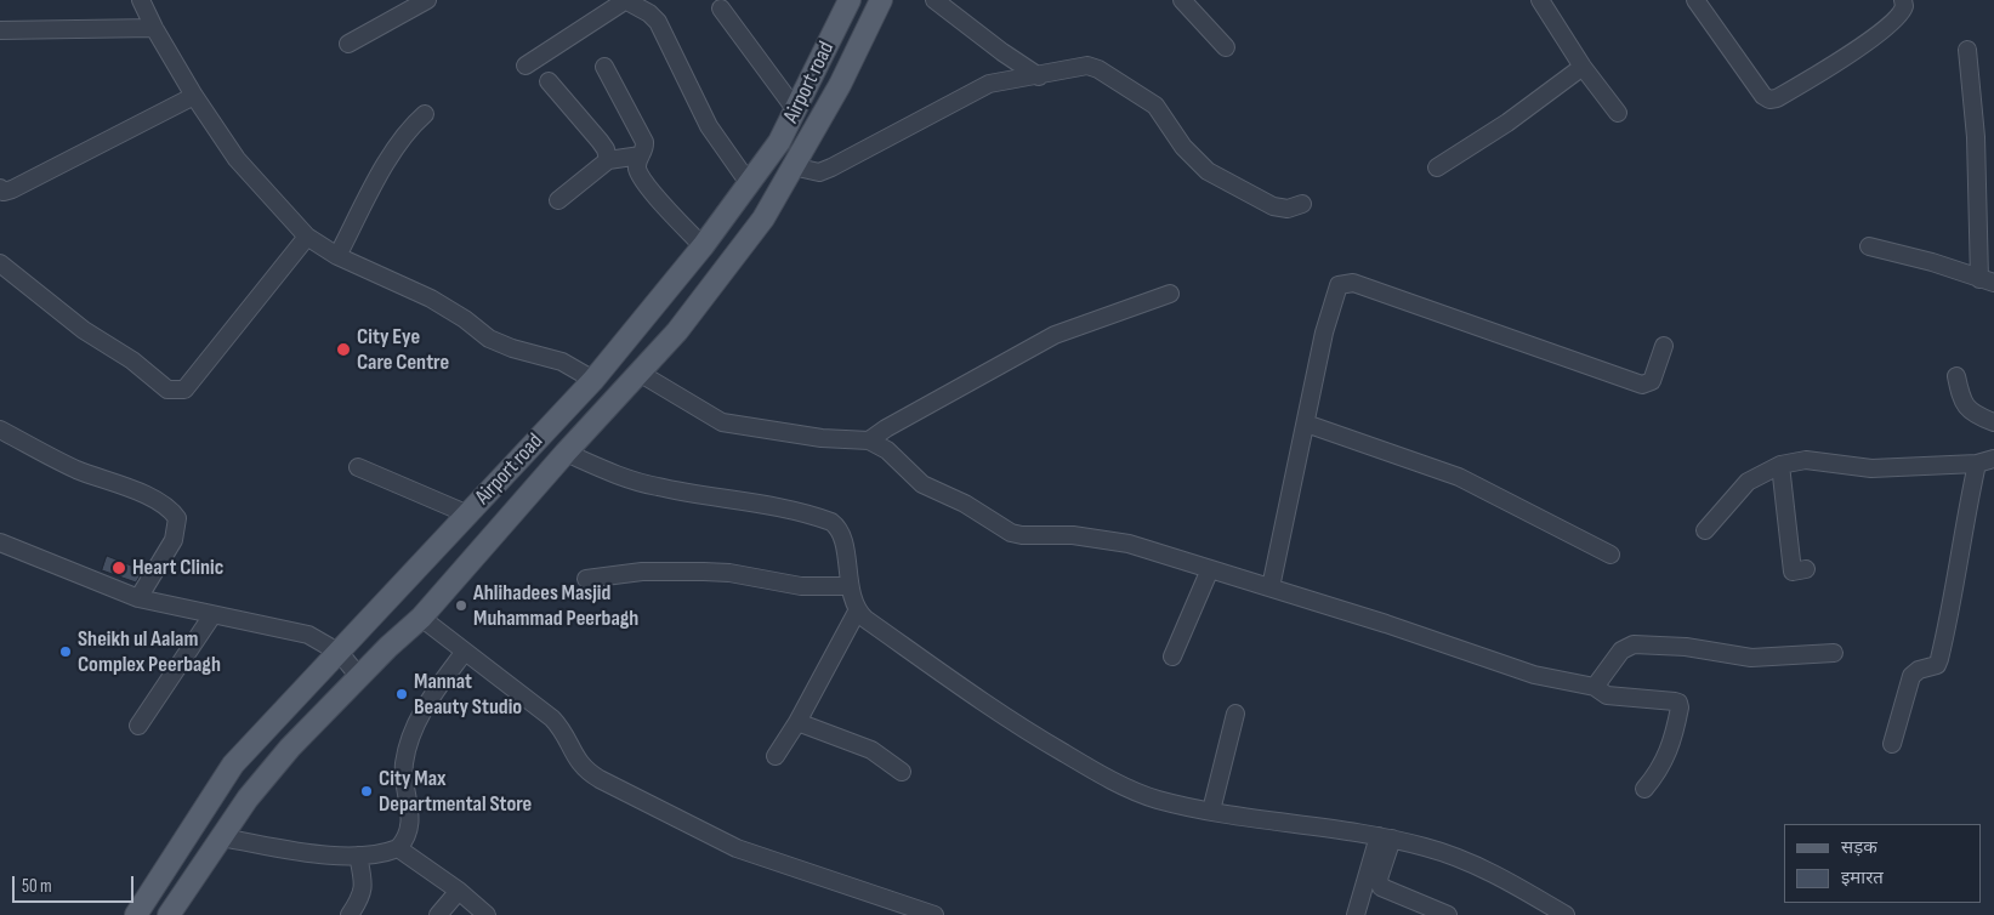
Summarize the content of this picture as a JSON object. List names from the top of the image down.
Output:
{
  "streets": {
    "main road": ["Airport road"]
  },
  "places": [
    "City Eye Care Centre",
    "Heart Clinic",
    "Ahlihadees Masjid Muhammad Peerbagh",
    "Sheikh ul Aalam Complex Peerbagh",
    "Mannat Beauty Studio",
    "City Max Departmental Store"
  ],
  "legend": ["सड़क", "इमारत"],
  "scale_bar": "50 m"
}
